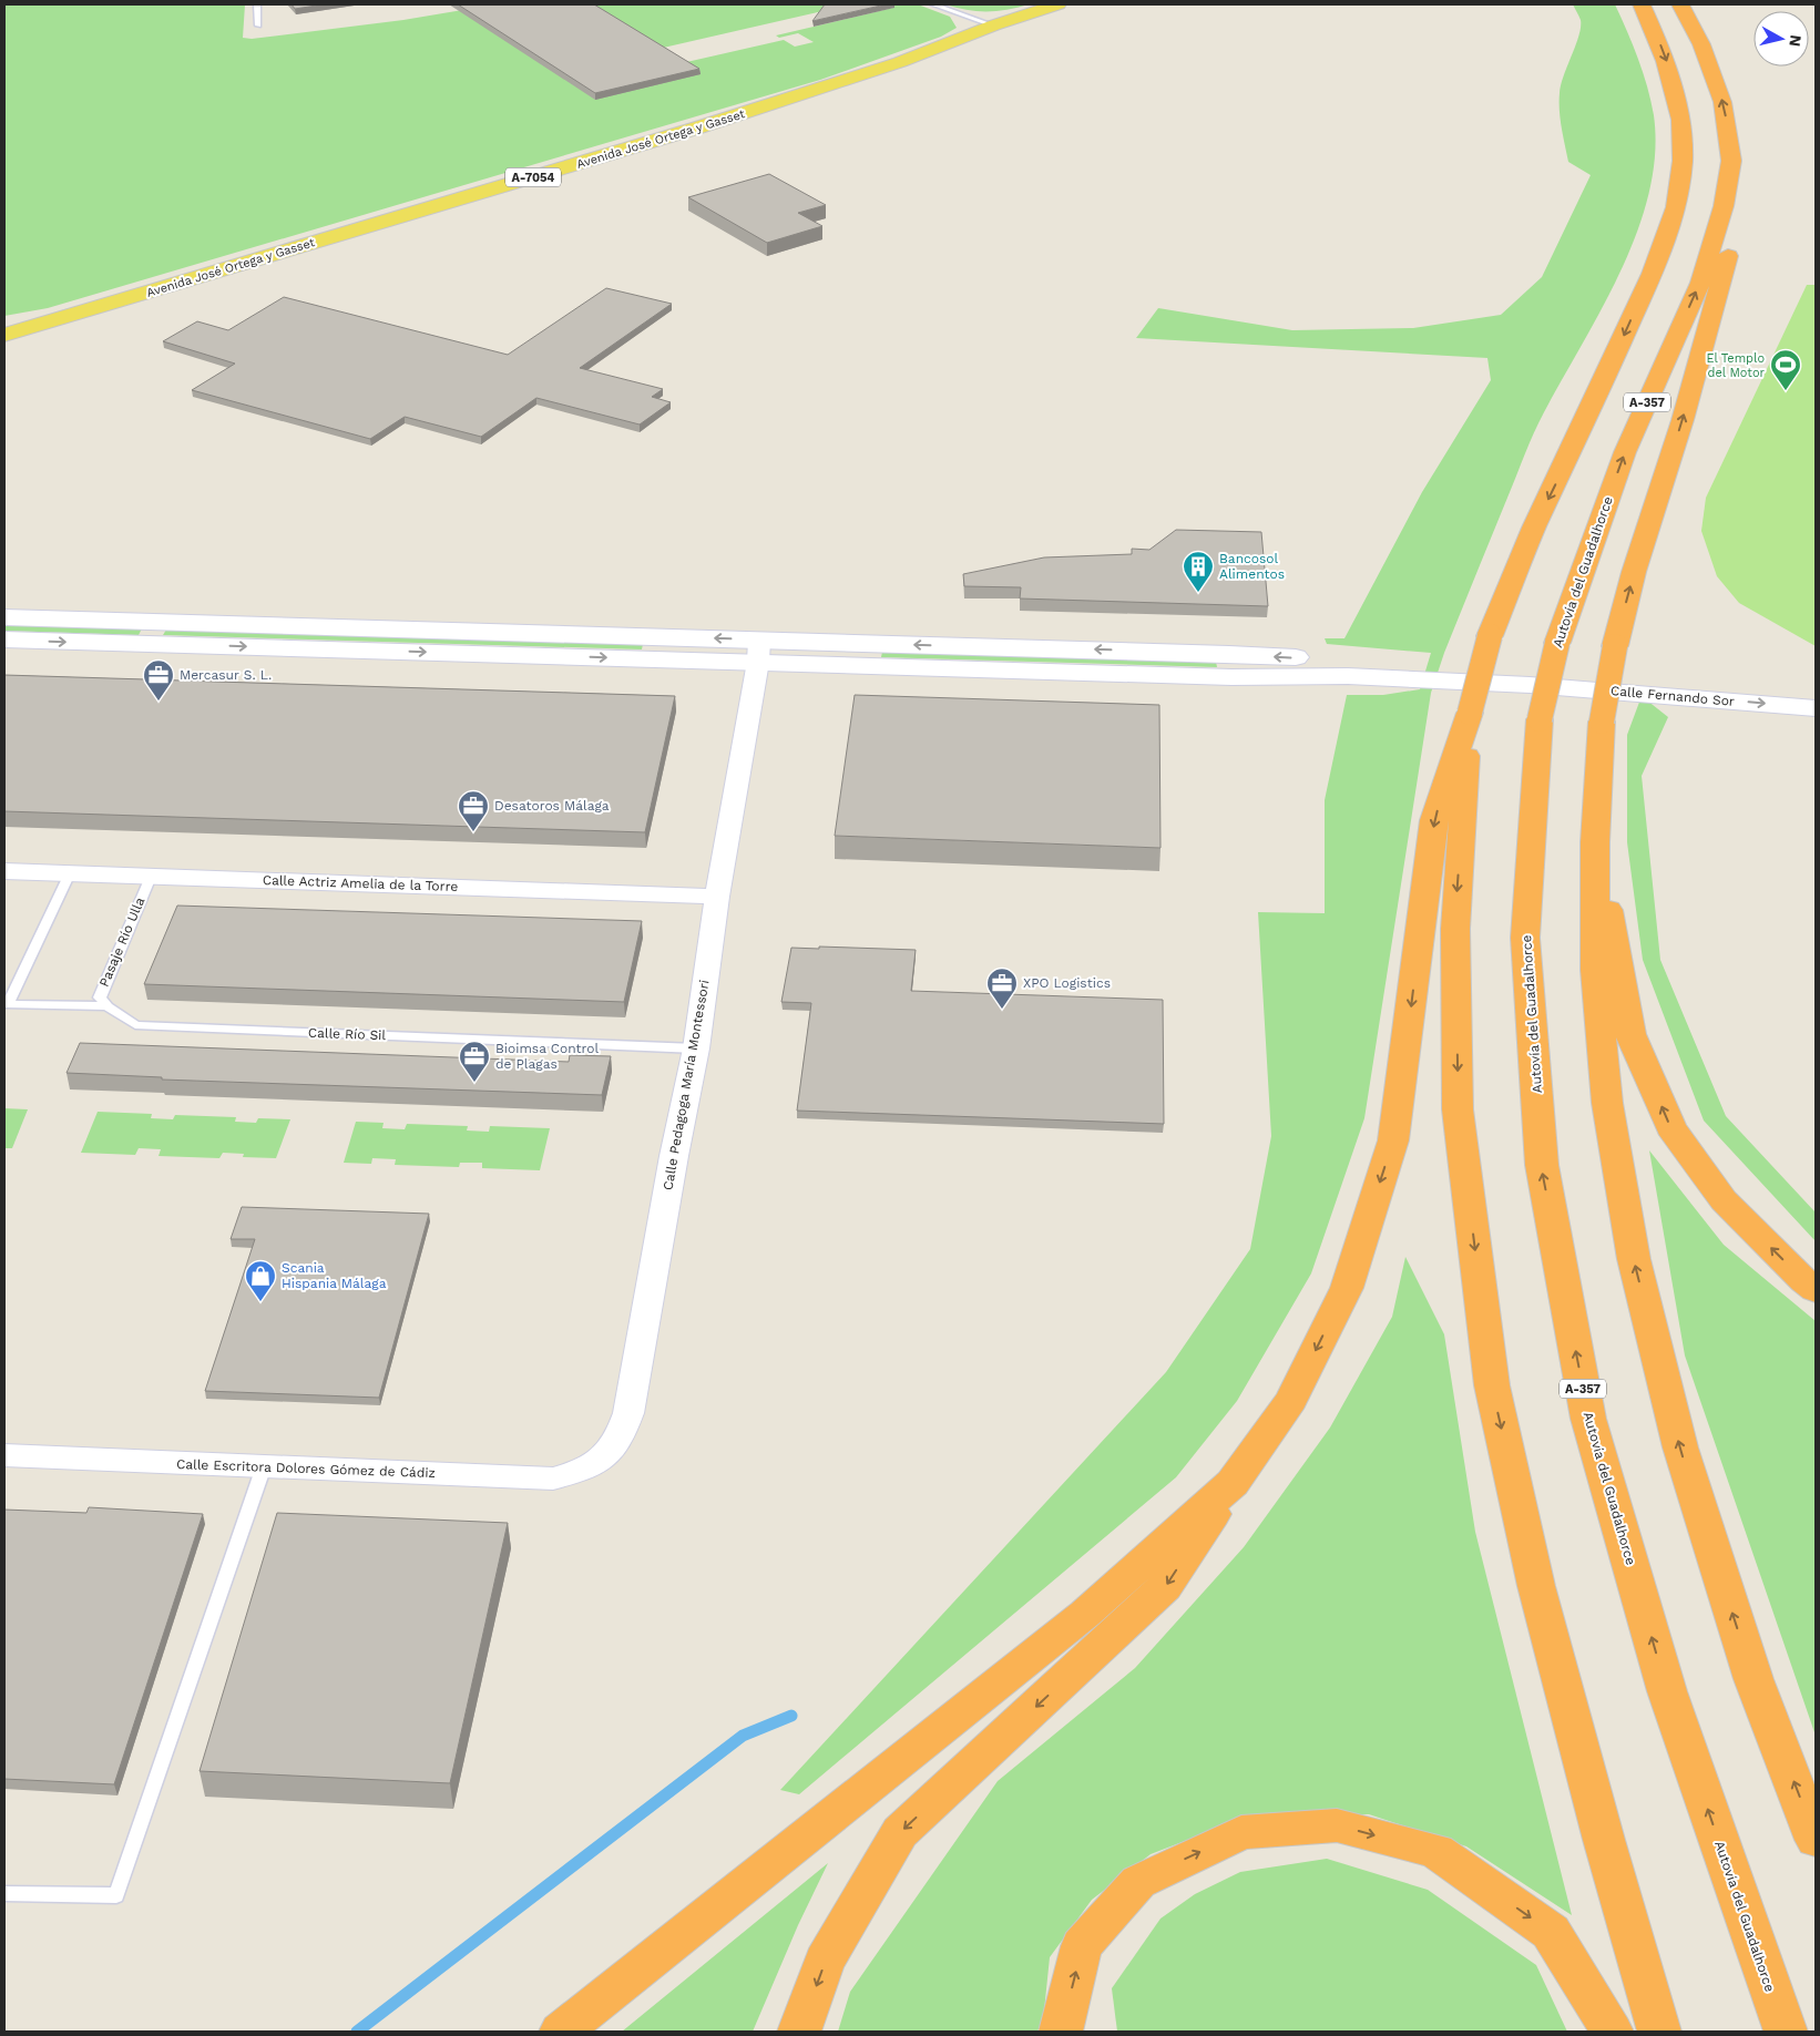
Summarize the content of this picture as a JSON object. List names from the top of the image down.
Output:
{
  "streets": {
    "highway": ["A-357", "Autovía del Guadalhorce"],
    "main road": ["Avenida José Ortega y Gasset", "A-7054"],
    "street": [
      "Calle Fernando Sor",
      "Calle Actriz Amelia de la Torre",
      "Calle Pedagoga María Montessori",
      "Calle Escritora Dolores Gómez de Cádiz"
    ],
    "lane": ["Pasaje Río Ulla", "Calle Río Sil"]
  },
  "crossings": [
    ["Calle Actriz Amelia de la Torre", "Pasaje Río Ulla"],
    ["Calle Actriz Amelia de la Torre", "Calle Pedagoga María Montessori"],
    ["Pasaje Río Ulla", "Calle Río Sil"],
    ["Calle Río Sil", "Calle Pedagoga María Montessori"],
    ["Calle Pedagoga María Montessori", "Calle Escritora Dolores Gómez de Cádiz"]
  ],
  "places": {
    "sports": ["El Templo del Motor"],
    "building": ["Bancosol Alimentos"],
    "office": [
      "Mercasur S. L.",
      "Desatoros Málaga",
      "XPO Logistics",
      "Bioimsa Control de Plagas"
    ],
    "shop": ["Scania Hispania Málaga"]
  },
  "north": "right"
}
